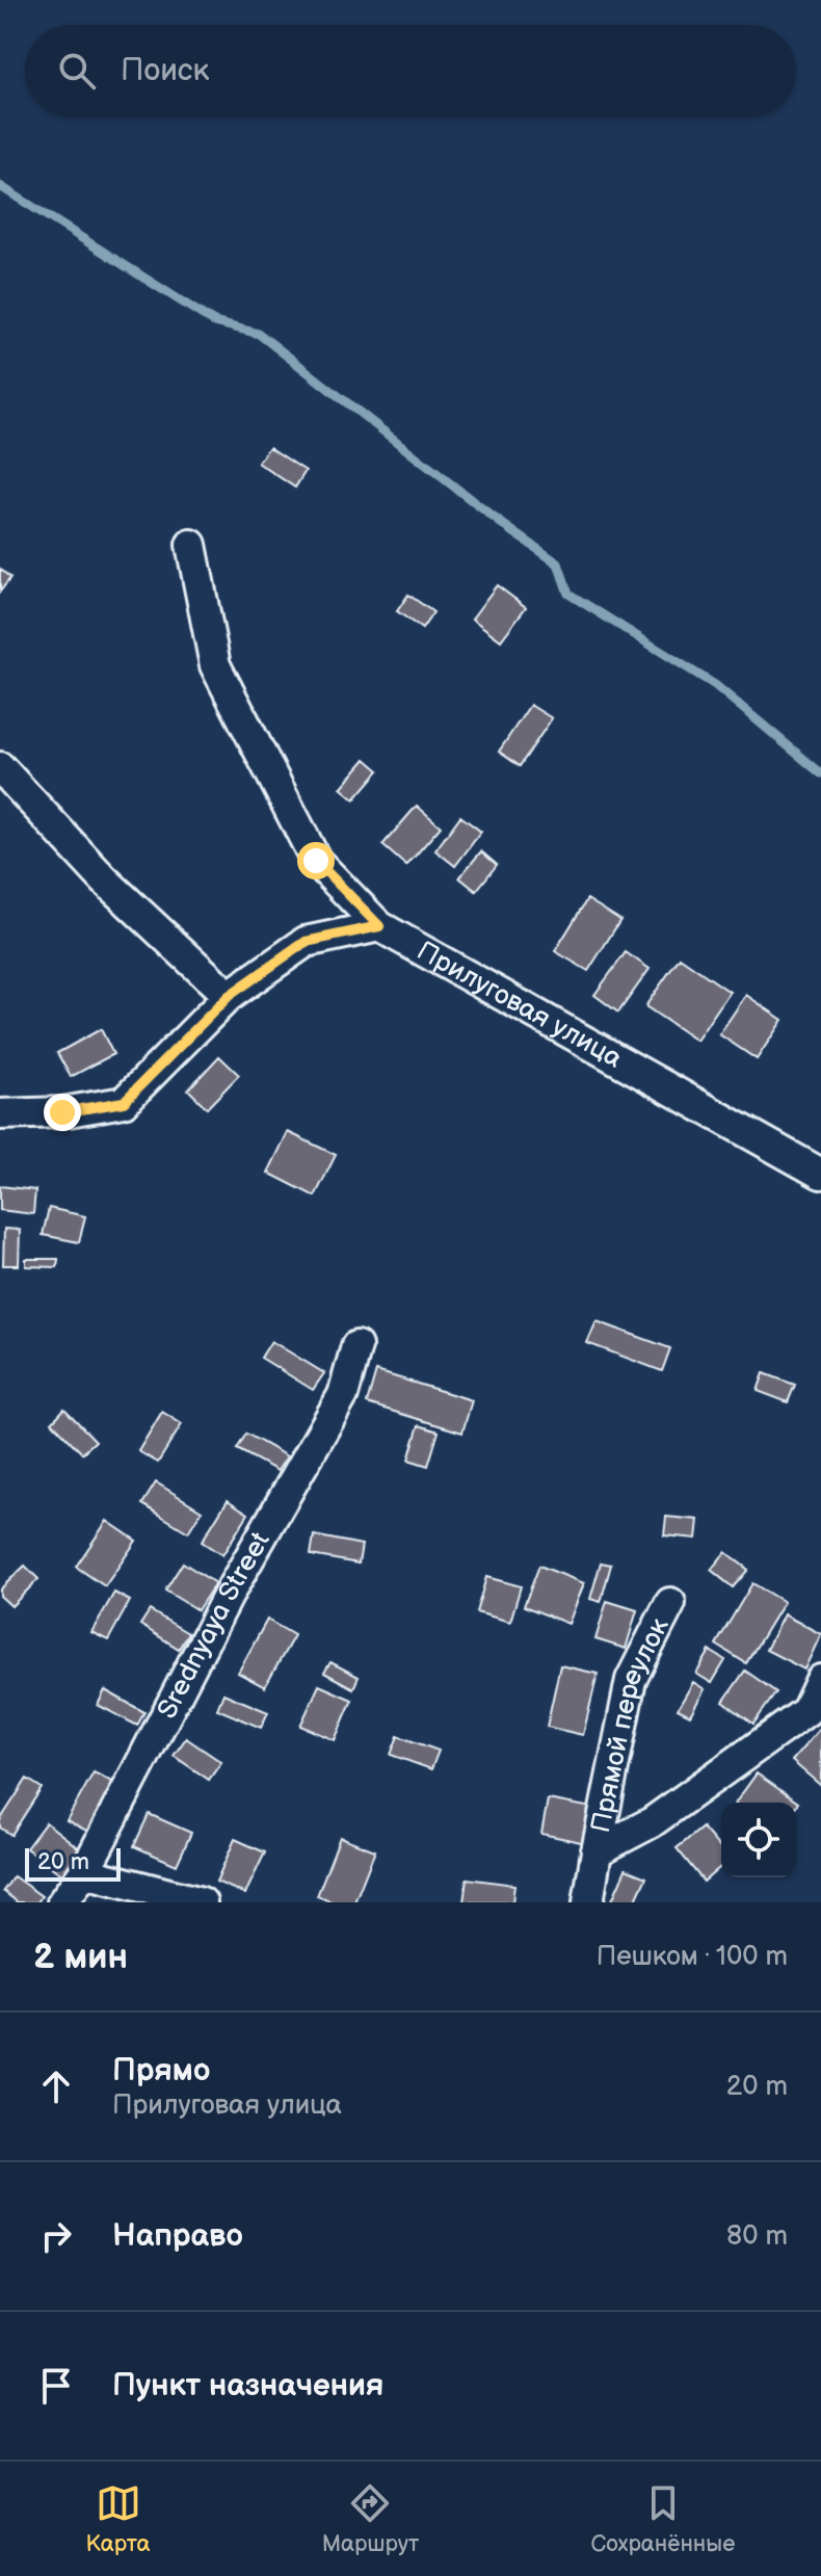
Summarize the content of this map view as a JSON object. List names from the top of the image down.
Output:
{
  "streets": {
    "street": ["Прилуговая улица", "Srednyaya Street", "Прямой переулок"]
  },
  "scale_bar": "20 m",
  "page": {
    "search": "Поиск",
    "scale": "20 m",
    "heading": ["2 мин", "Пешком · 100 m"],
    "list": [
      ["Прямо", "Прилуговая улица", "20 m"],
      ["Направо", "80 m"],
      "Пункт назначения"
    ],
    "nav": ["Карта", "Маршрут", "Сохранённые"]
  }
}
